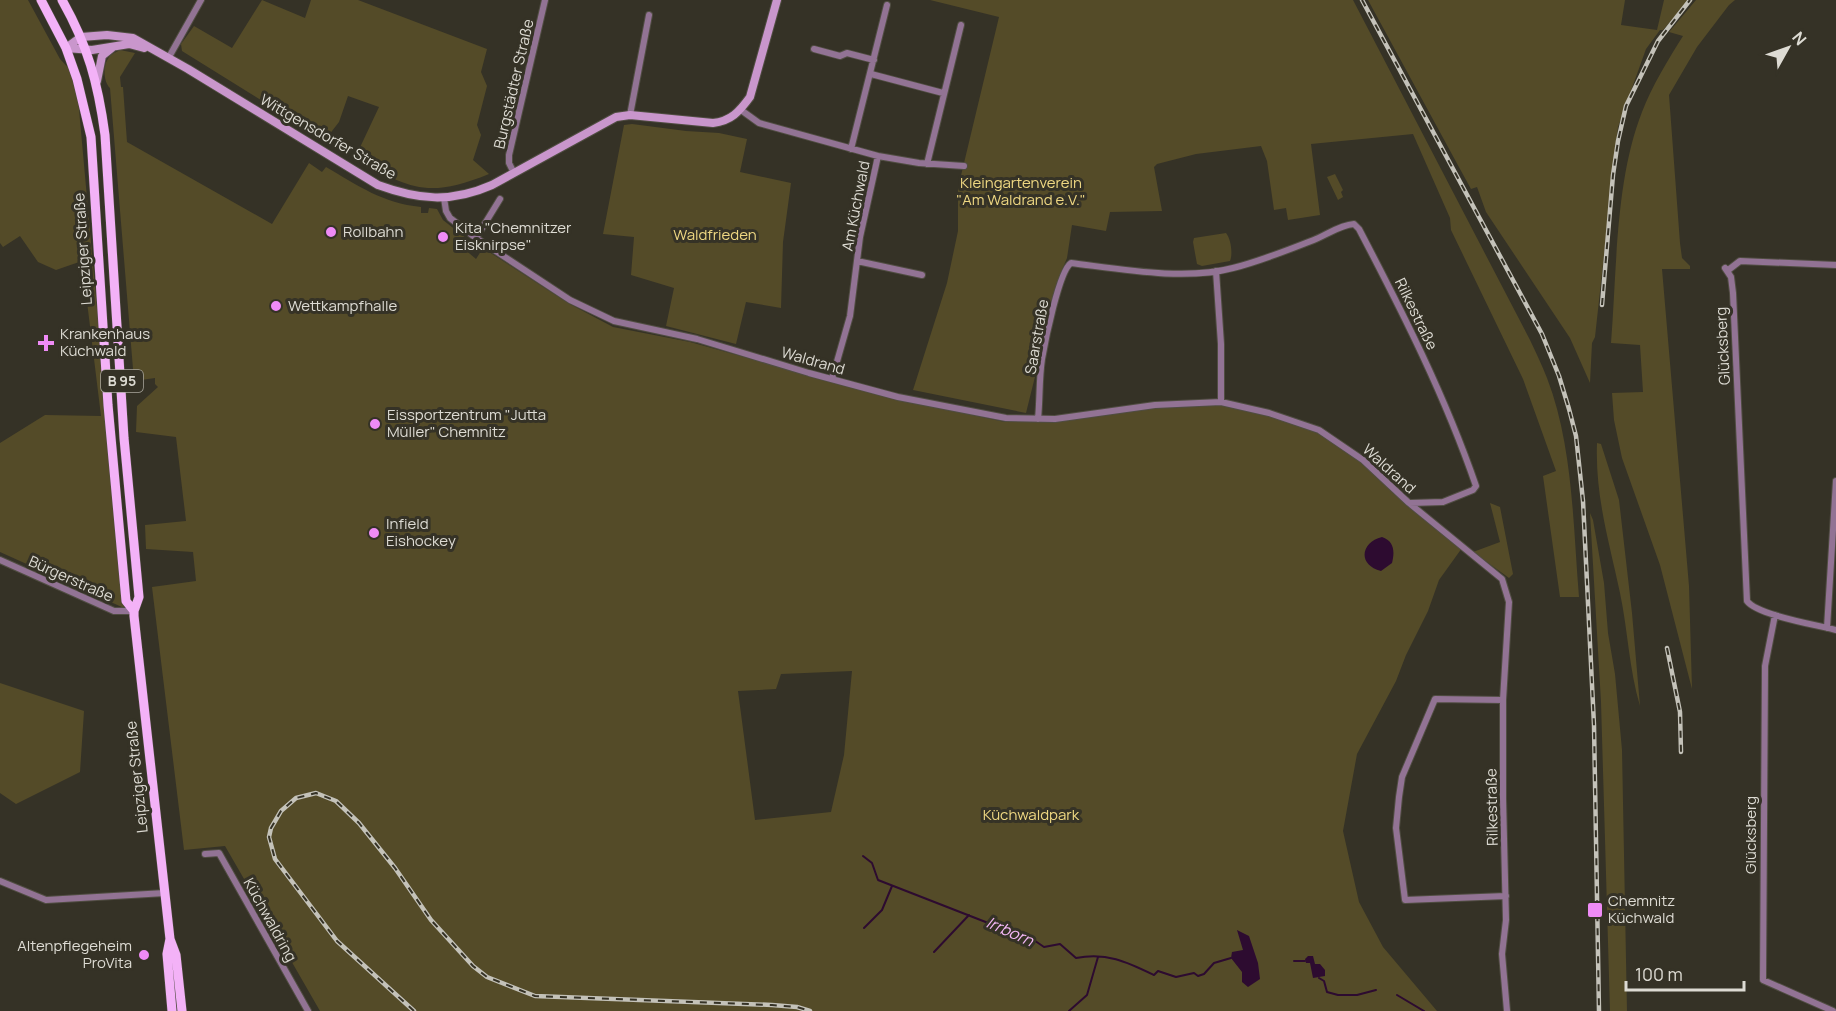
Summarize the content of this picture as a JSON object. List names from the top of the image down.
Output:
{
  "streets": {
    "main road": ["Leipziger Straße", "B 95"],
    "street": [
      "Burgstädter Straße",
      "Wittgensdorfer Straße",
      "Am Küchwald",
      "Rilkestraße",
      "Saarstraße",
      "Glücksberg",
      "Waldrand",
      "Bürgerstraße",
      "Küchwaldring"
    ]
  },
  "crossings": [
    ["Burgstädter Straße", "Wittgensdorfer Straße"],
    ["Wittgensdorfer Straße", "Am Küchwald"],
    ["Wittgensdorfer Straße", "Leipziger Straße"],
    ["Wittgensdorfer Straße", "Waldrand"],
    ["Am Küchwald", "Waldrand"],
    ["Leipziger Straße", "Bürgerstraße"],
    ["Rilkestraße", "Saarstraße"],
    ["Rilkestraße", "Waldrand"],
    ["Saarstraße", "Waldrand"]
  ],
  "water": ["Irrborn"],
  "parks": ["Kleingartenverein \"Am Waldrand e.V.\"", "Waldfrieden", "Küchwaldpark"],
  "places": {
    "other": [
      "Rollbahn",
      "Kita \"Chemnitzer Eisknirpse\"",
      "Wettkampfhalle",
      "Eissportzentrum \"Jutta Müller\" Chemnitz",
      "Infield Eishockey",
      "Altenpflegeheim ProVita"
    ],
    "health": ["Krankenhaus Küchwald"],
    "transit": ["Chemnitz Küchwald"]
  },
  "scale_bar": "100 m",
  "north": "top right"
}
